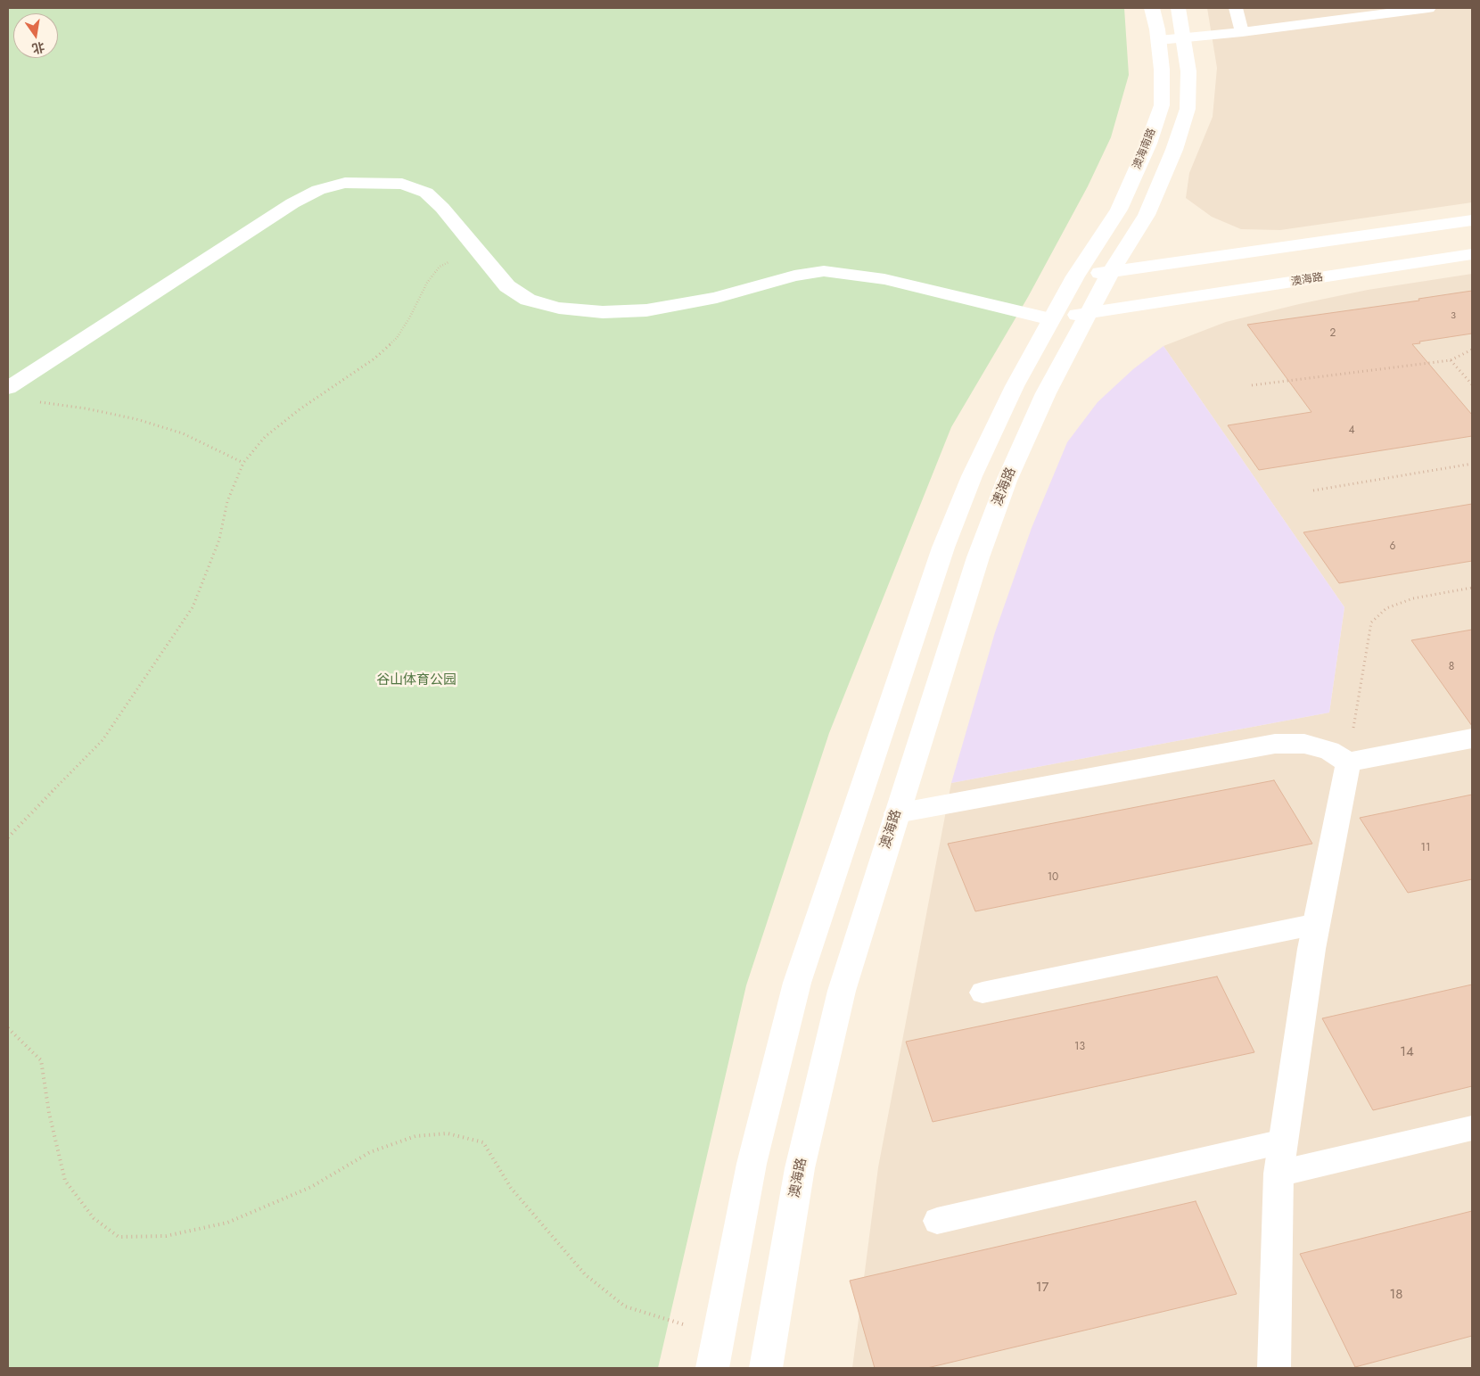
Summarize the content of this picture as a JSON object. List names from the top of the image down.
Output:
{
  "streets": {
    "main road": ["澳海南路", "澳海路"]
  },
  "parks": ["谷山体育公园"],
  "house_numbers": [
    "3",
    "2",
    "4",
    "6",
    "8",
    "11",
    "10",
    "13",
    "14",
    "17",
    "18"
  ],
  "north": "bottom"
}
